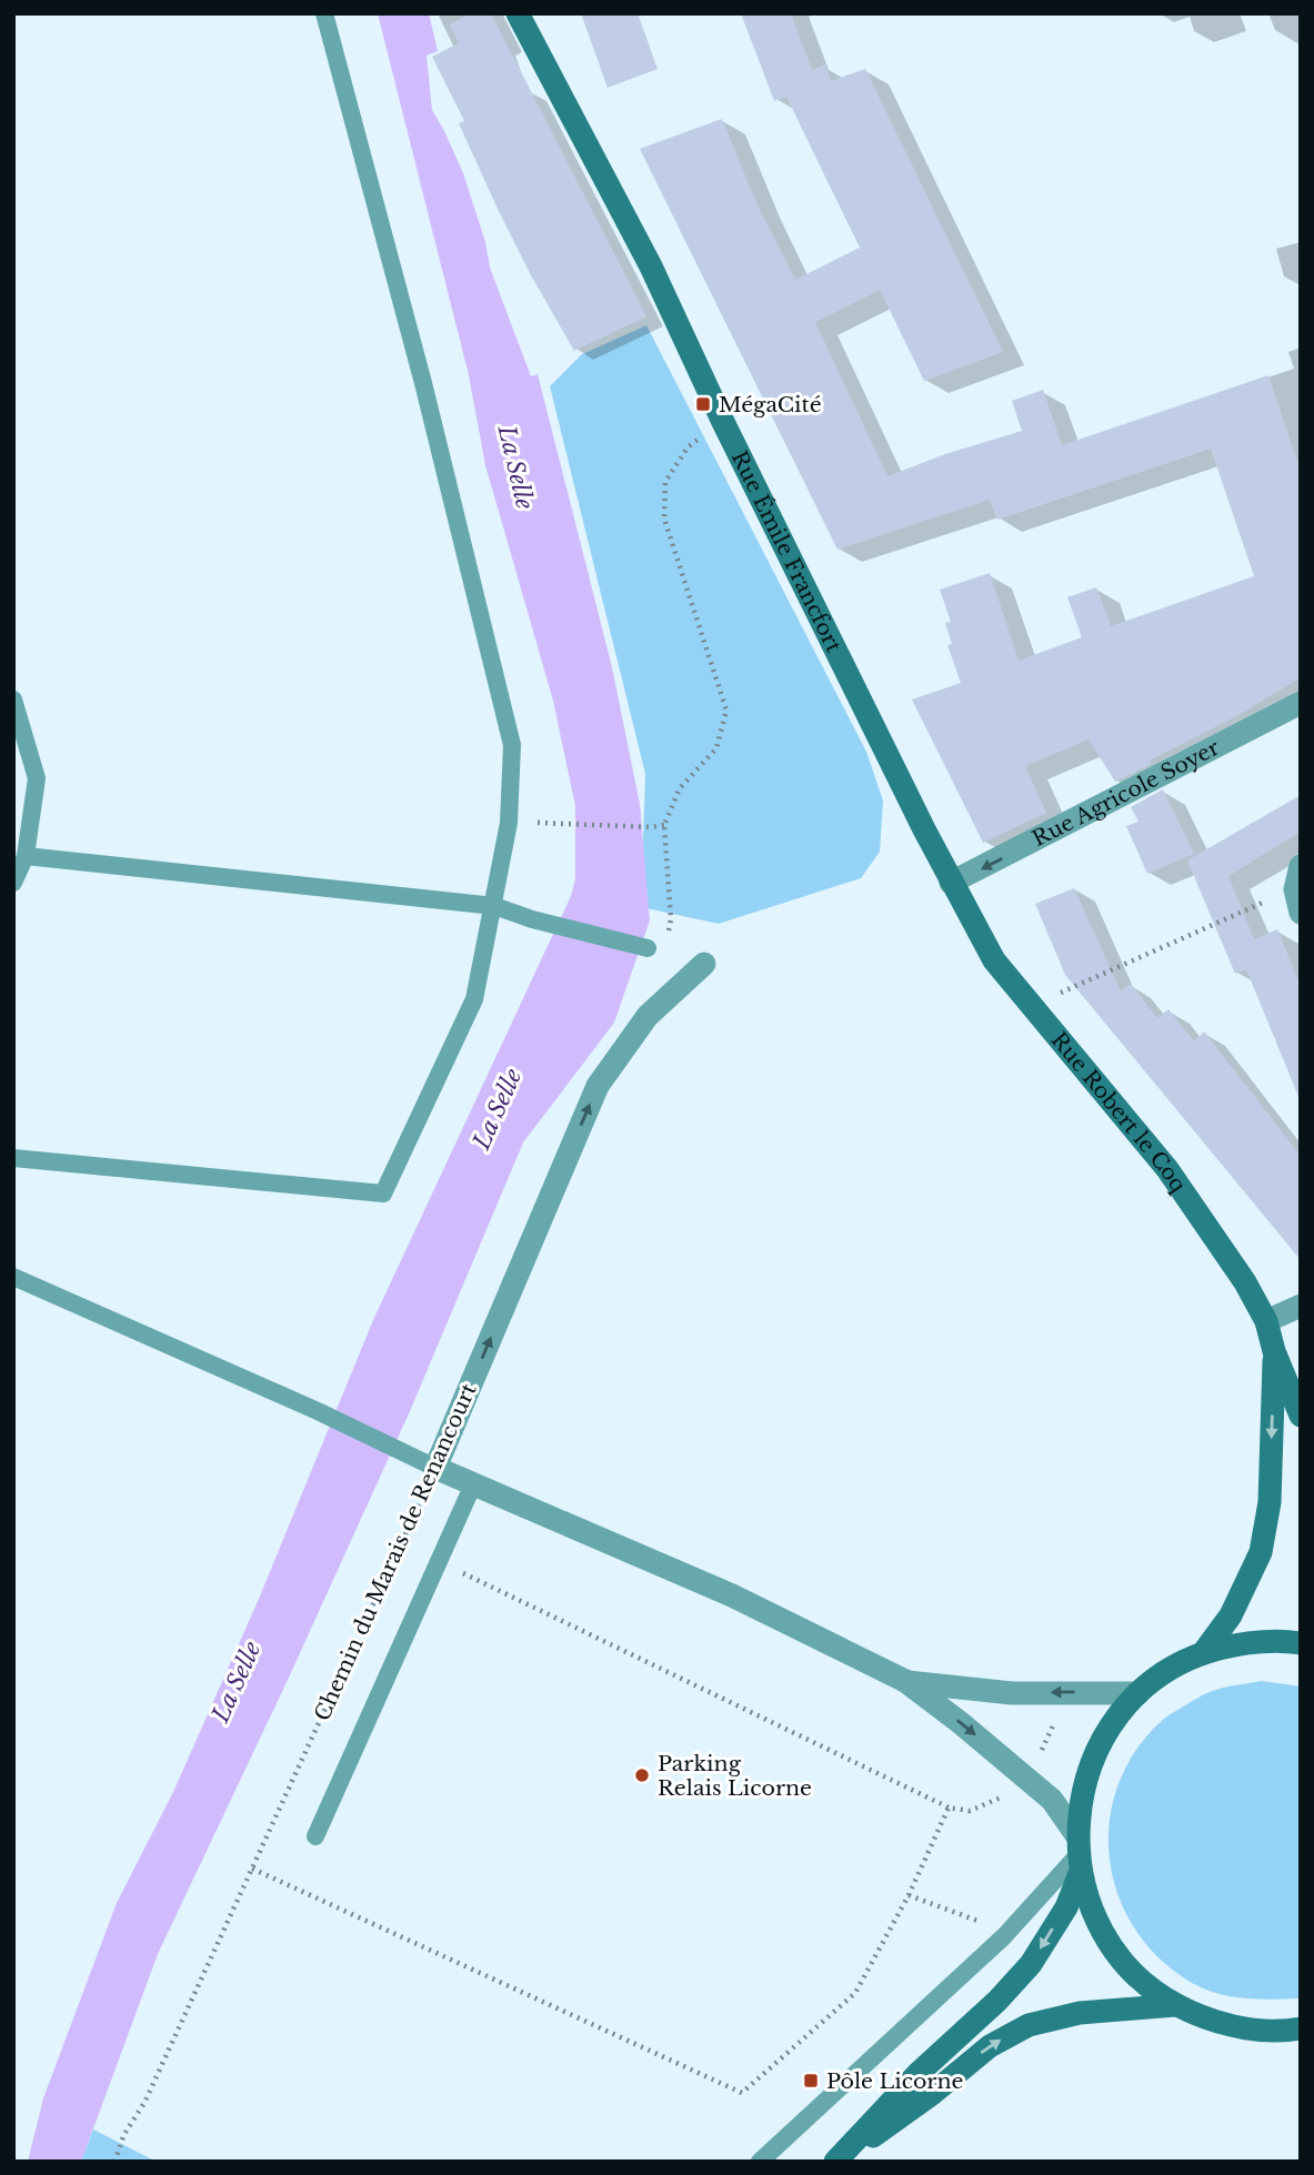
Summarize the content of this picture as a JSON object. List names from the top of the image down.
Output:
{
  "streets": {
    "street": [
      "Rue Émile Francfort",
      "Rue Agricole Soyer",
      "Rue Robert le Coq",
      "Chemin du Marais de Renancourt"
    ]
  },
  "crossings": [
    ["Rue Émile Francfort", "Rue Agricole Soyer"],
    ["Rue Émile Francfort", "Rue Robert le Coq"],
    ["Rue Agricole Soyer", "Rue Robert le Coq"]
  ],
  "one_way": ["Rue Agricole Soyer", "Chemin du Marais de Renancourt"],
  "water": ["La Selle"],
  "places": {
    "transit": ["MégaCité", "Pôle Licorne"],
    "other": ["Parking Relais Licorne"]
  }
}
